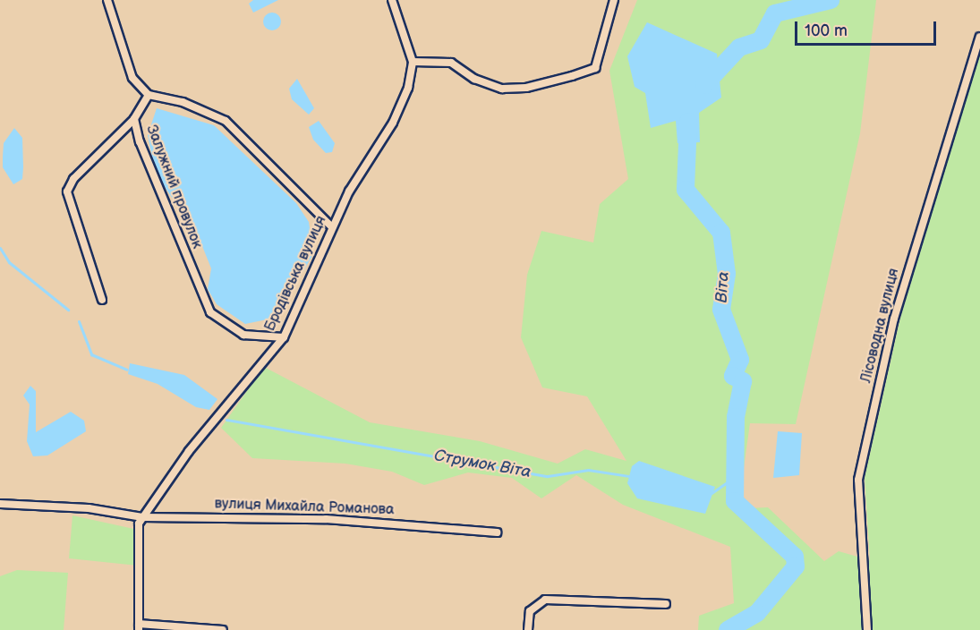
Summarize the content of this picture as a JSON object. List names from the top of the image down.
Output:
{
  "streets": {
    "street": [
      "Залужний провулок",
      "Бродівська вулиця",
      "Лісоводна вулиця",
      "вулиця Михайла Романова"
    ]
  },
  "crossings": [
    ["Залужний провулок", "Бродівська вулиця"],
    ["Бродівська вулиця", "вулиця Михайла Романова"]
  ],
  "water": ["Віта", "Струмок Віта"],
  "scale_bar": "100 m"
}
